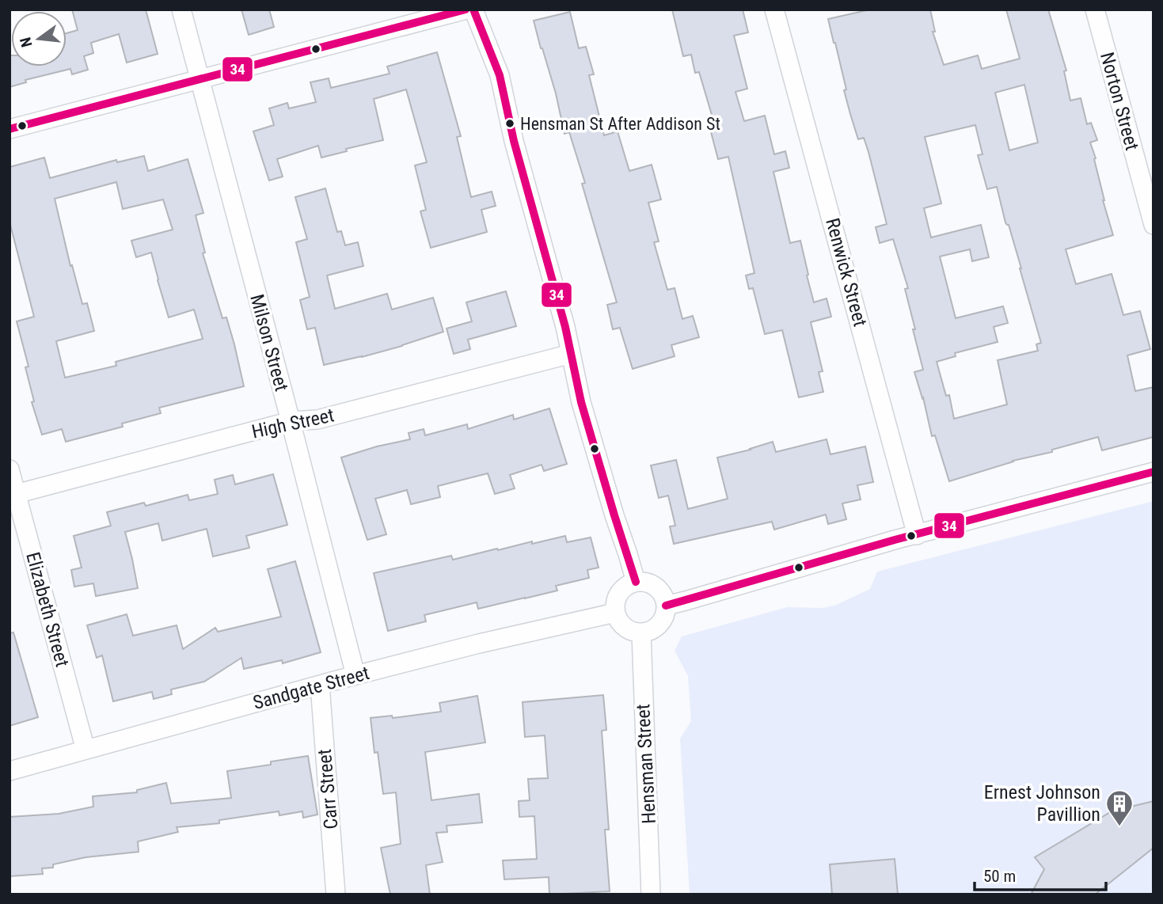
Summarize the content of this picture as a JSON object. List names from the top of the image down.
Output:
{
  "streets": {
    "street": [
      "Norton Street",
      "Renwick Street",
      "Milson Street",
      "High Street",
      "Elizabeth Street",
      "Sandgate Street",
      "Hensman Street",
      "Carr Street"
    ]
  },
  "crossings": [
    ["Milson Street", "High Street"],
    ["Milson Street", "Sandgate Street"],
    ["High Street", "Elizabeth Street"],
    ["Elizabeth Street", "Sandgate Street"],
    ["Sandgate Street", "Hensman Street"],
    ["Sandgate Street", "Carr Street"]
  ],
  "places": {
    "other": ["Hensman St After Addison St"],
    "building": ["Ernest Johnson Pavillion"]
  },
  "lines": ["transit line 34"],
  "scale_bar": "50 m",
  "north": "left"
}
